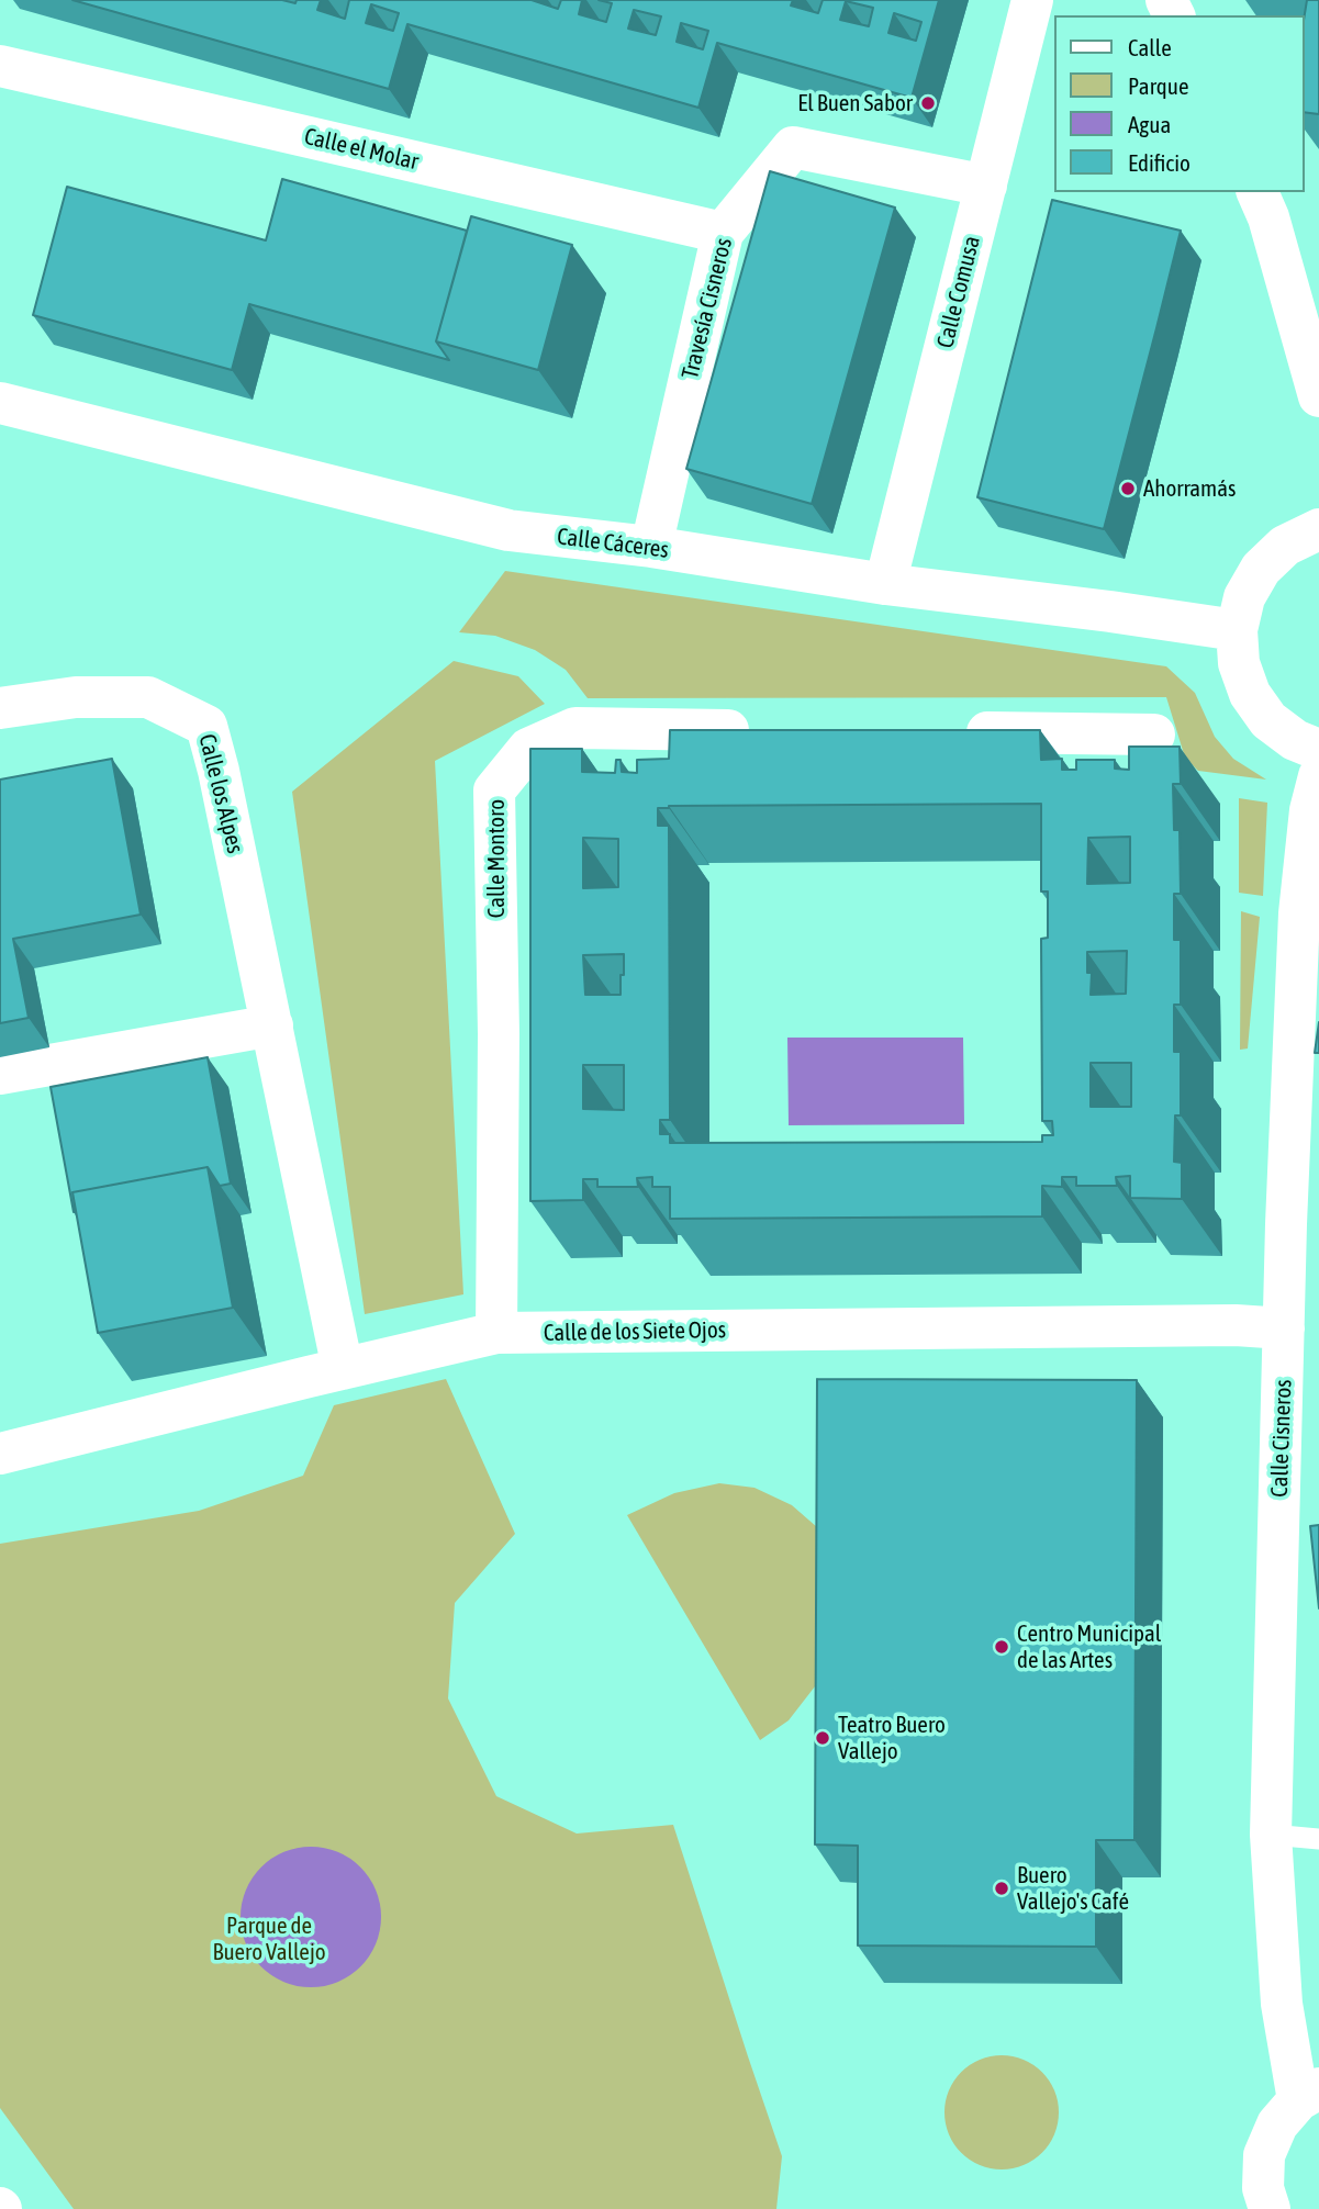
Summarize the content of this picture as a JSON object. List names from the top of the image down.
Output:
{
  "streets": {
    "street": [
      "Calle el Molar",
      "Calle Comusa",
      "Travesía Cisneros",
      "Calle Cáceres",
      "Calle los Alpes",
      "Calle Montoro",
      "Calle de los Siete Ojos",
      "Calle Cisneros"
    ]
  },
  "crossings": [
    ["Calle el Molar", "Travesía Cisneros"],
    ["Calle Comusa", "Travesía Cisneros"],
    ["Calle Comusa", "Calle Cáceres"],
    ["Travesía Cisneros", "Calle Cáceres"],
    ["Calle los Alpes", "Calle de los Siete Ojos"],
    ["Calle Montoro", "Calle de los Siete Ojos"],
    ["Calle de los Siete Ojos", "Calle Cisneros"]
  ],
  "parks": ["Parque de Buero Vallejo"],
  "places": [
    "El Buen Sabor",
    "Ahorramás",
    "Centro Municipal de las Artes",
    "Teatro Buero Vallejo",
    "Buero Vallejo's Café"
  ],
  "legend": [
    "Calle",
    "Parque",
    "Agua",
    "Edificio"
  ]
}
